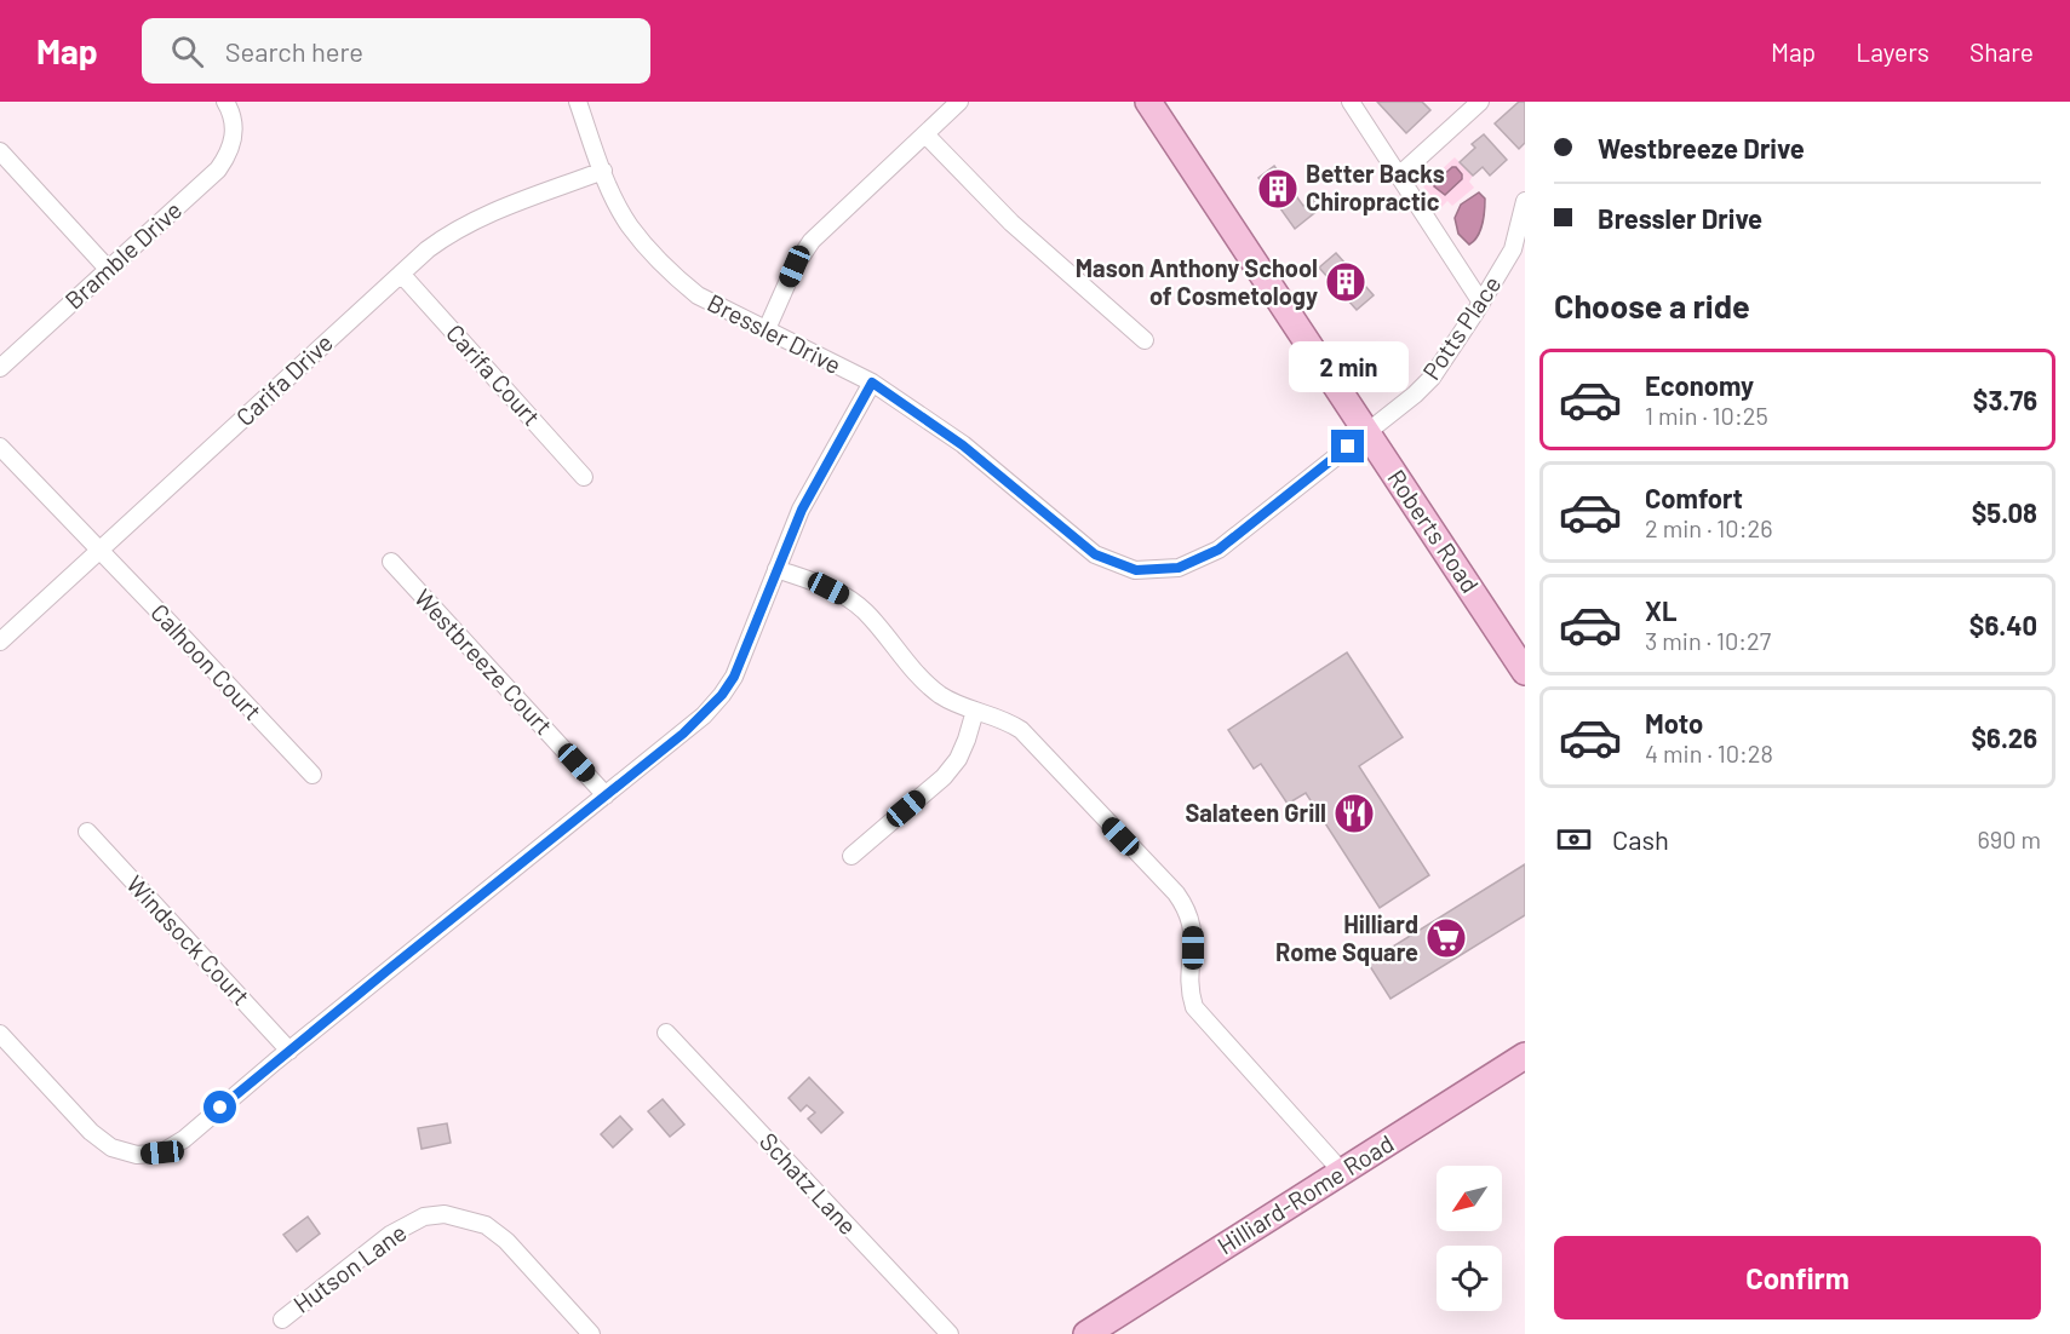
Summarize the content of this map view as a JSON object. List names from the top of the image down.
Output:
{
  "streets": {
    "main road": ["Roberts Road", "Hilliard-Rome Road"],
    "street": [
      "Bramble Drive",
      "Potts Place",
      "Bressler Drive",
      "Carifa Court",
      "Carifa Drive",
      "Calhoon Court",
      "Westbreeze Court",
      "Windsock Court",
      "Schatz Lane",
      "Hutson Lane"
    ]
  },
  "crossings": [
    ["Potts Place", "Bressler Drive"],
    ["Potts Place", "Roberts Road"],
    ["Bressler Drive", "Carifa Drive"],
    ["Bressler Drive", "Roberts Road"],
    ["Carifa Court", "Carifa Drive"],
    ["Carifa Drive", "Calhoon Court"]
  ],
  "places": {
    "building": ["Better Backs Chiropractic", "Mason Anthony School of Cosmetology"],
    "restaurant": ["Salateen Grill"],
    "supermarket": ["Hilliard Rome Square"]
  },
  "north": "bottom left",
  "page": {
    "header": "Map",
    "search": "Search here",
    "nav": ["Map", "Layers", "Share"],
    "banner": ["Westbreeze Drive", "Bressler Drive"],
    "heading": "Choose a ride",
    "bubble": "2 min",
    "list": [
      {
        "name": "Economy",
        "note": "1 min · 10:25",
        "value": "$3.76"
      },
      {
        "name": "Comfort",
        "note": "2 min · 10:26",
        "value": "$5.08"
      },
      {
        "name": "XL",
        "note": "3 min · 10:27",
        "value": "$6.40"
      },
      {
        "name": "Moto",
        "note": "4 min · 10:28",
        "value": "$6.26"
      }
    ],
    "pay": ["Cash", "690 m"],
    "buttons": "Confirm"
  }
}
